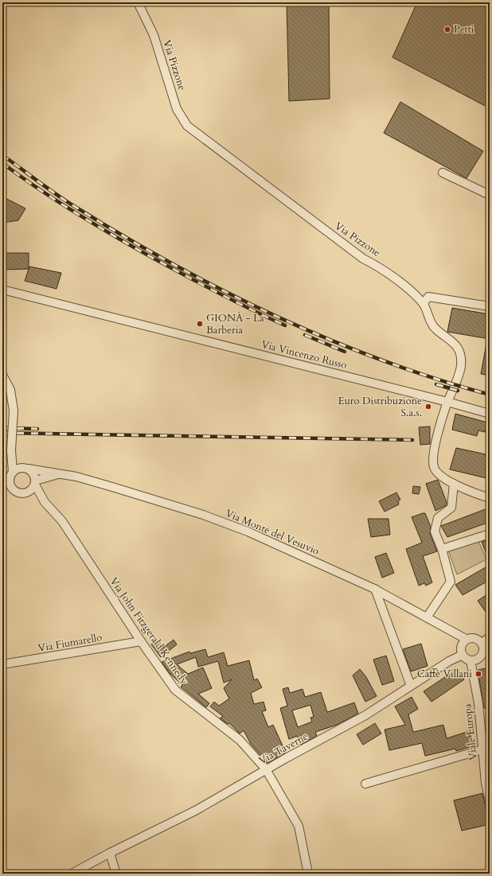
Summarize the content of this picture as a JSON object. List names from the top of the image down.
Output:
{
  "streets": {
    "street": [
      "Via Pizzone",
      "Via Vincenzo Russo",
      "Via Monte del Vesuvio",
      "Via John Fitzgerald Kennedy",
      "Via Fiumarello",
      "Viale Europa",
      "Via Taverne"
    ]
  },
  "crossings": [
    ["Via Pizzone", "Via Vincenzo Russo"],
    ["Via Monte del Vesuvio", "Via John Fitzgerald Kennedy"],
    ["Via Monte del Vesuvio", "Viale Europa"],
    ["Via Monte del Vesuvio", "Via Taverne"],
    ["Via John Fitzgerald Kennedy", "Via Fiumarello"],
    ["Via John Fitzgerald Kennedy", "Via Taverne"],
    ["Viale Europa", "Via Taverne"]
  ],
  "places": [
    "Petti",
    "GIONÀ - La Barberia",
    "Euro Distribuzione S.a.s.",
    "Caffè Villani"
  ]
}
